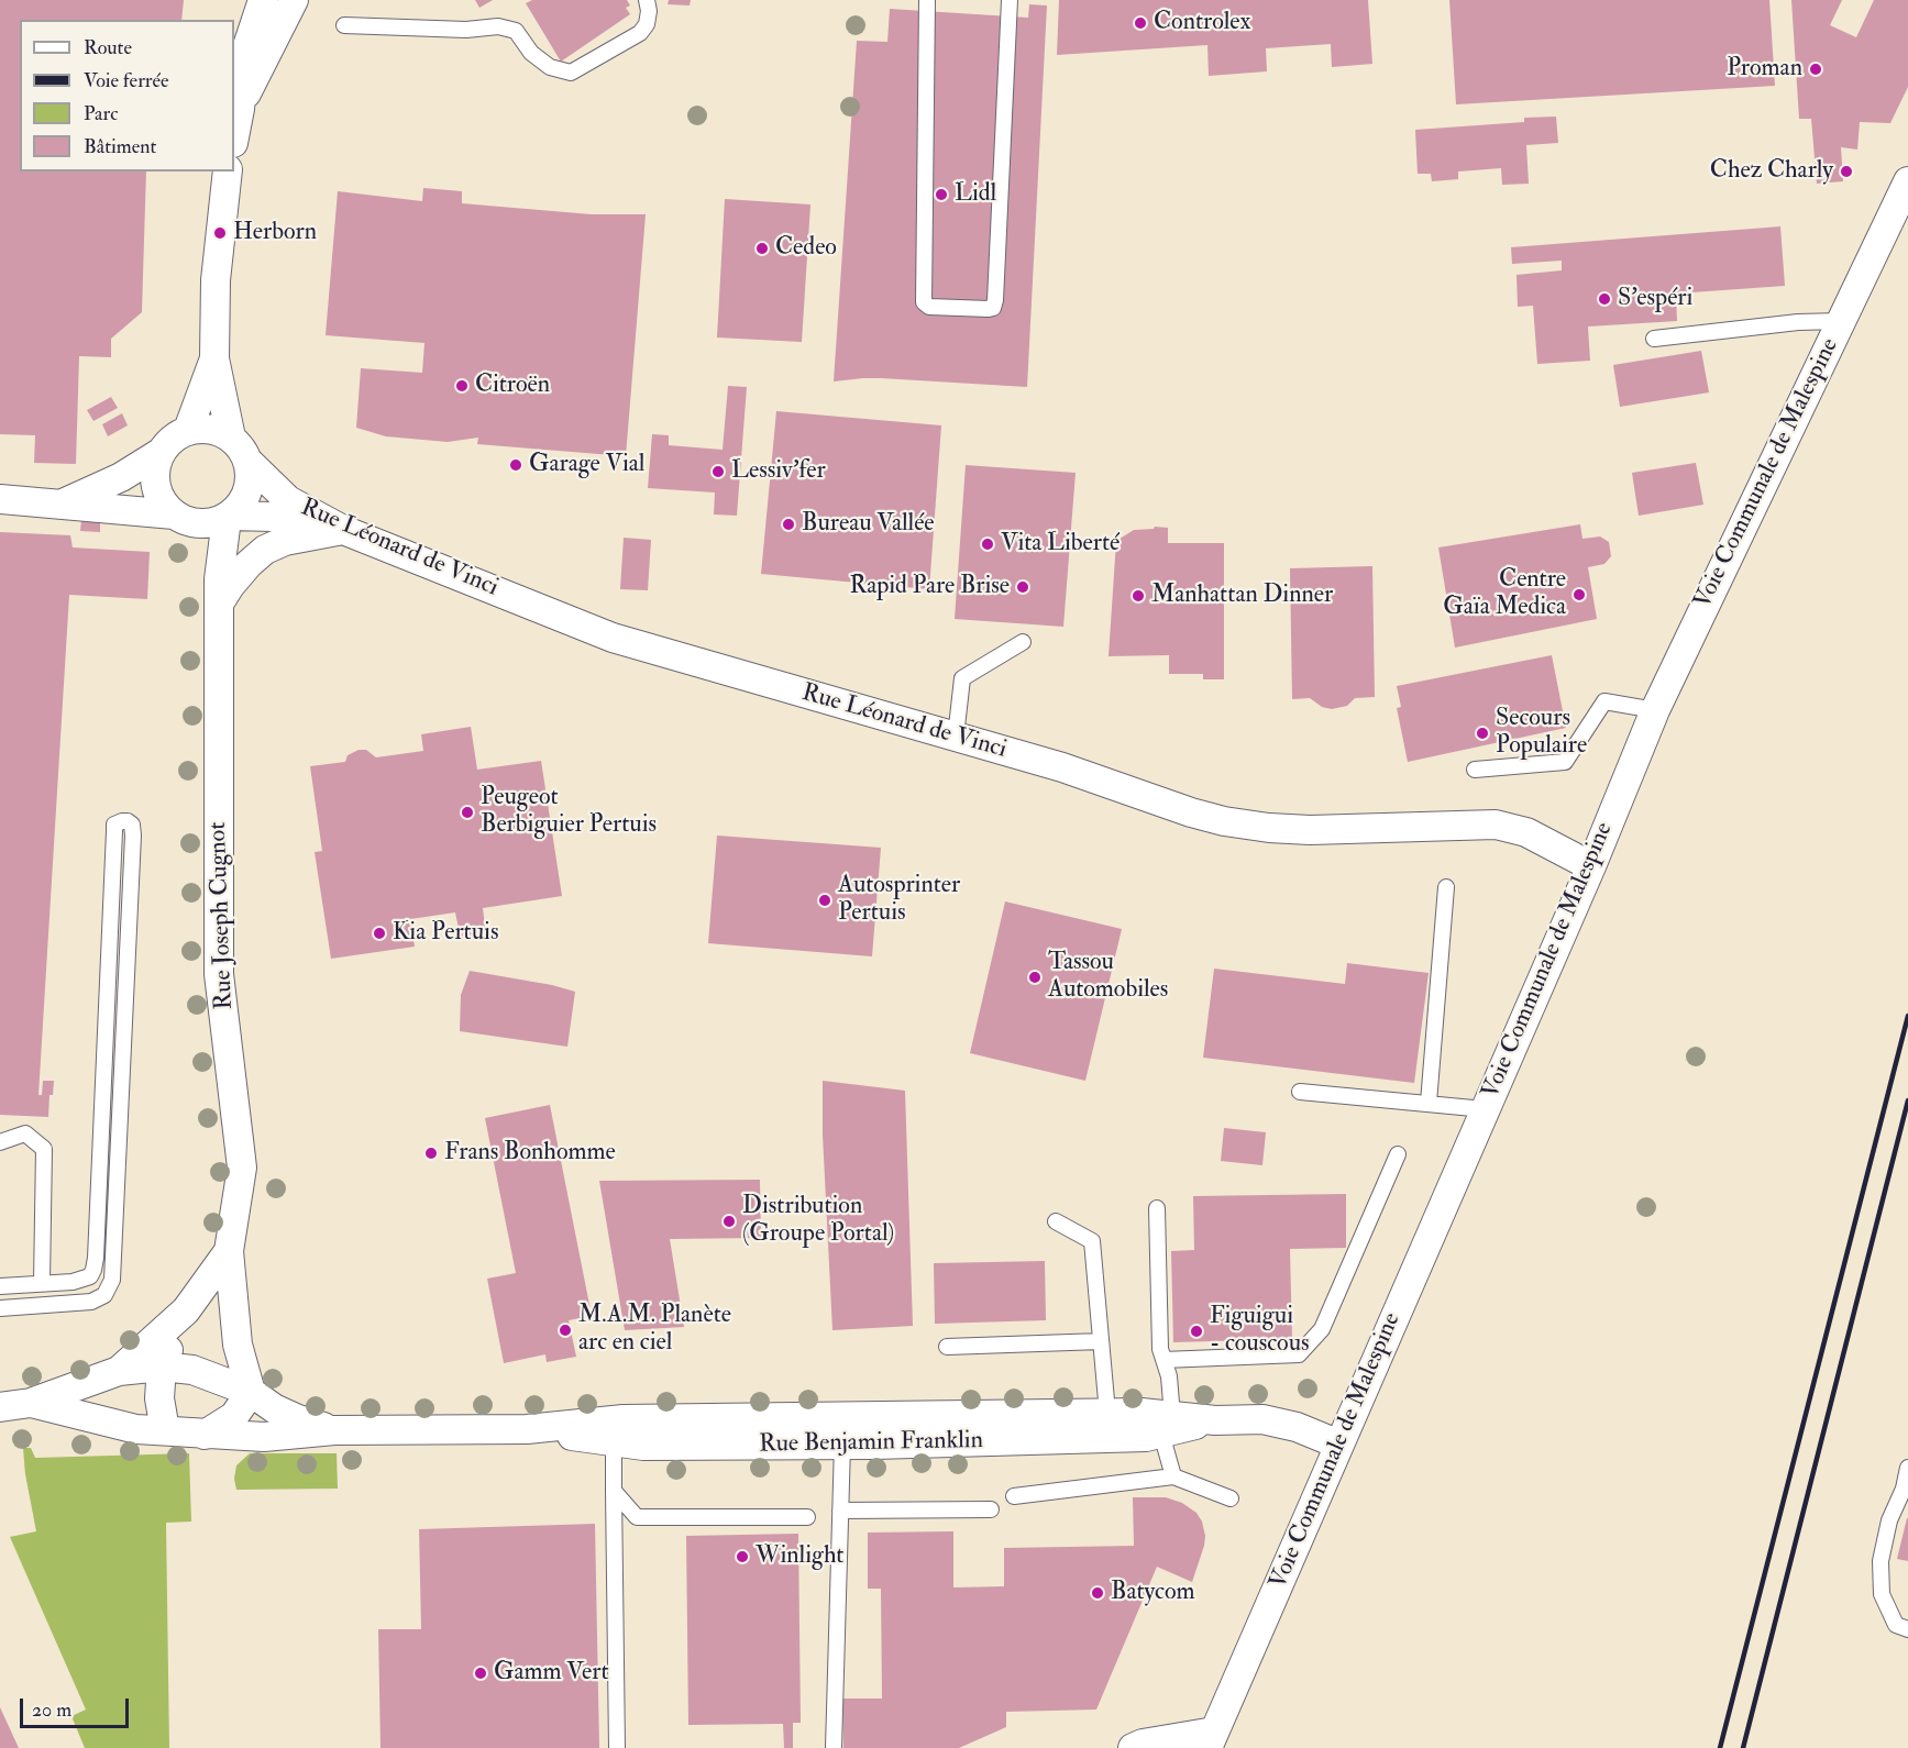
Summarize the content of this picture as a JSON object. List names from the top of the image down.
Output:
{
  "streets": {
    "street": [
      "Voie Communale de Malespine",
      "Rue Léonard de Vinci",
      "Rue Joseph Cugnot",
      "Rue Benjamin Franklin"
    ]
  },
  "crossings": [
    ["Voie Communale de Malespine", "Rue Léonard de Vinci"],
    ["Voie Communale de Malespine", "Rue Benjamin Franklin"],
    ["Rue Léonard de Vinci", "Rue Joseph Cugnot"]
  ],
  "places": [
    "Controlex",
    "Proman",
    "Chez Charly",
    "Lidl",
    "Herborn",
    "Cedeo",
    "S'espéri",
    "Citroën",
    "Garage Vial",
    "Lessiv'fer",
    "Bureau Vallée",
    "Vita Liberté",
    "Rapid Pare Brise",
    "Centre Gaïa Medica",
    "Manhattan Dinner",
    "Secours Populaire",
    "Peugeot Berbiguier Pertuis",
    "Autosprinter Pertuis",
    "Kia Pertuis",
    "Tassou Automobiles",
    "Frans Bonhomme",
    "Distribution (Groupe Portal)",
    "M.A.M. Planète arc en ciel",
    "Figuigui - couscous",
    "Winlight",
    "Batycom",
    "Gamm Vert"
  ],
  "legend": [
    "Route",
    "Voie ferrée",
    "Parc",
    "Bâtiment"
  ],
  "scale_bar": "20 m"
}
